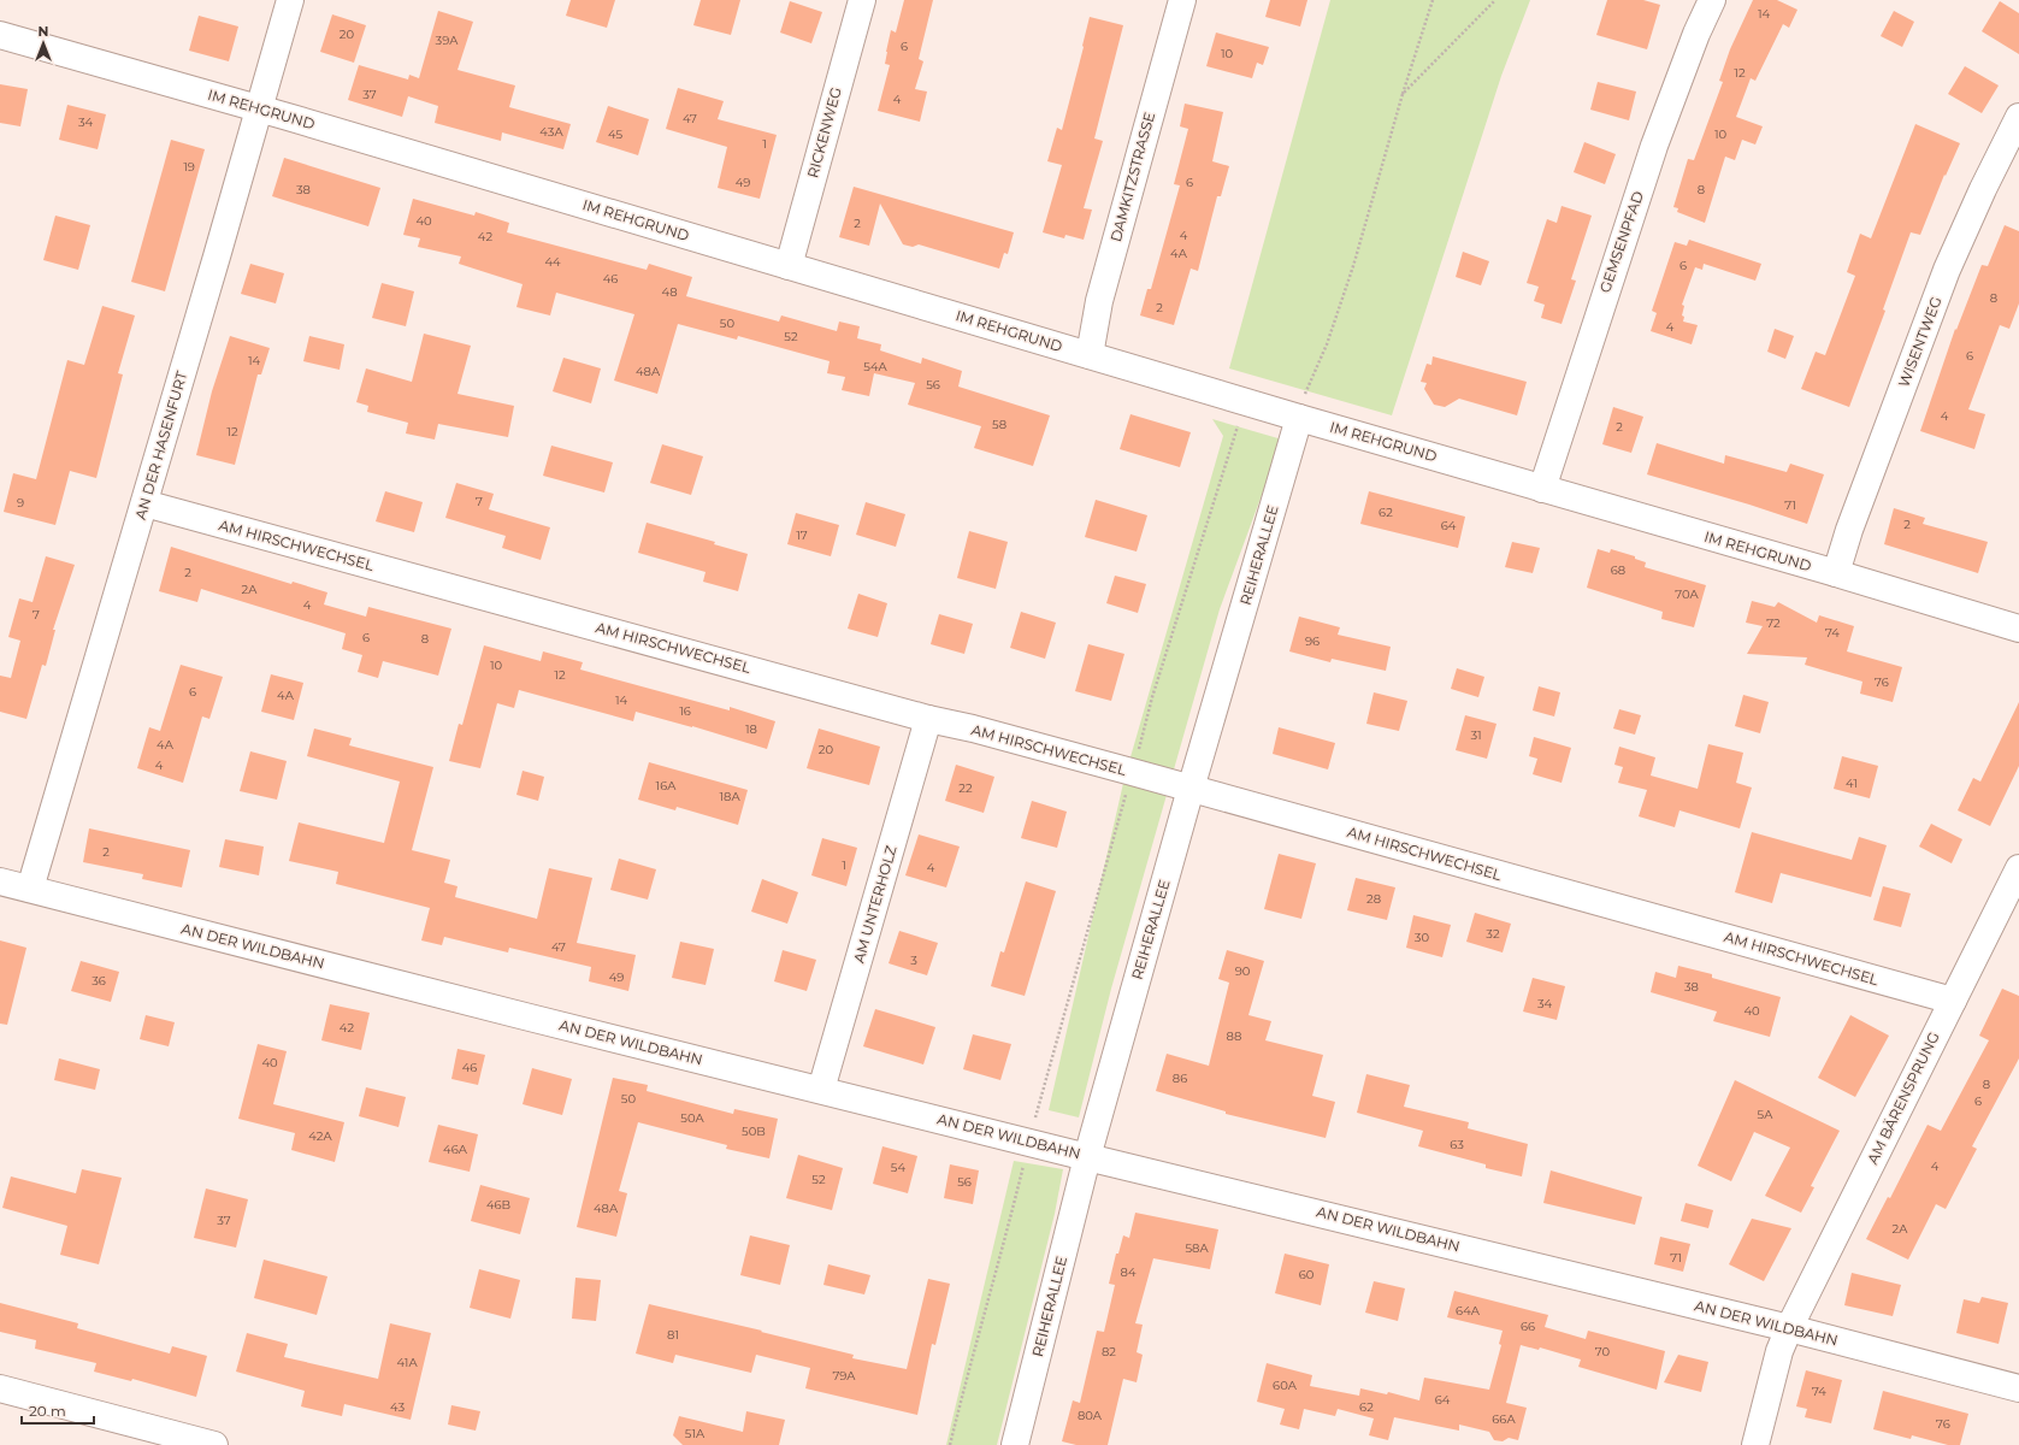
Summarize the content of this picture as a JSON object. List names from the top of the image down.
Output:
{
  "streets": {
    "street": [
      "IM REHGRUND",
      "RICKENWEG",
      "DAMKITZSTRASSE",
      "GEMSENPFAD",
      "WISENTWEG",
      "AN DER HASENFURT",
      "AM HIRSCHWECHSEL",
      "REIHERALLEE",
      "AM UNTERHOLZ",
      "AN DER WILDBAHN",
      "AM BÄRENSPRUNG"
    ]
  },
  "crossings": [
    ["IM REHGRUND", "RICKENWEG"],
    ["IM REHGRUND", "DAMKITZSTRASSE"],
    ["IM REHGRUND", "GEMSENPFAD"],
    ["IM REHGRUND", "WISENTWEG"],
    ["IM REHGRUND", "AN DER HASENFURT"],
    ["IM REHGRUND", "REIHERALLEE"],
    ["AN DER HASENFURT", "AM HIRSCHWECHSEL"],
    ["AN DER HASENFURT", "AN DER WILDBAHN"],
    ["AM HIRSCHWECHSEL", "REIHERALLEE"],
    ["AM HIRSCHWECHSEL", "AM UNTERHOLZ"],
    ["AM HIRSCHWECHSEL", "AM BÄRENSPRUNG"],
    ["REIHERALLEE", "AN DER WILDBAHN"],
    ["AM UNTERHOLZ", "AN DER WILDBAHN"],
    ["AN DER WILDBAHN", "AM BÄRENSPRUNG"]
  ],
  "house_numbers": [
    "14",
    "20",
    "39A",
    "6",
    "10",
    "12",
    "37",
    "4",
    "47",
    "34",
    "43A",
    "45",
    "10",
    "1",
    "19",
    "49",
    "6",
    "38",
    "8",
    "40",
    "2",
    "4",
    "42",
    "4A",
    "44",
    "6",
    "46",
    "48",
    "8",
    "2",
    "50",
    "4",
    "52",
    "6",
    "14",
    "54A",
    "48A",
    "56",
    "4",
    "58",
    "2",
    "12",
    "7",
    "9",
    "71",
    "62",
    "2",
    "64",
    "17",
    "68",
    "2",
    "2A",
    "70A",
    "4",
    "7",
    "72",
    "74",
    "6",
    "8",
    "96",
    "10",
    "12",
    "76",
    "6",
    "4A",
    "14",
    "16",
    "18",
    "31",
    "4A",
    "20",
    "4",
    "41",
    "16A",
    "22",
    "18A",
    "2",
    "1",
    "4",
    "28",
    "32",
    "30",
    "47",
    "3",
    "90",
    "49",
    "36",
    "38",
    "34",
    "40",
    "42",
    "88",
    "40",
    "46",
    "86",
    "8",
    "50",
    "6",
    "5A",
    "50A",
    "50B",
    "42A",
    "63",
    "46A",
    "4",
    "54",
    "52",
    "56",
    "46B",
    "48A",
    "37",
    "2A",
    "58A",
    "71",
    "84",
    "60",
    "64A",
    "66",
    "81",
    "82",
    "70",
    "41A",
    "79A",
    "60A",
    "74",
    "64",
    "43",
    "62",
    "80A",
    "66A",
    "76",
    "51A"
  ],
  "scale_bar": "20 m",
  "north": "top"
}
